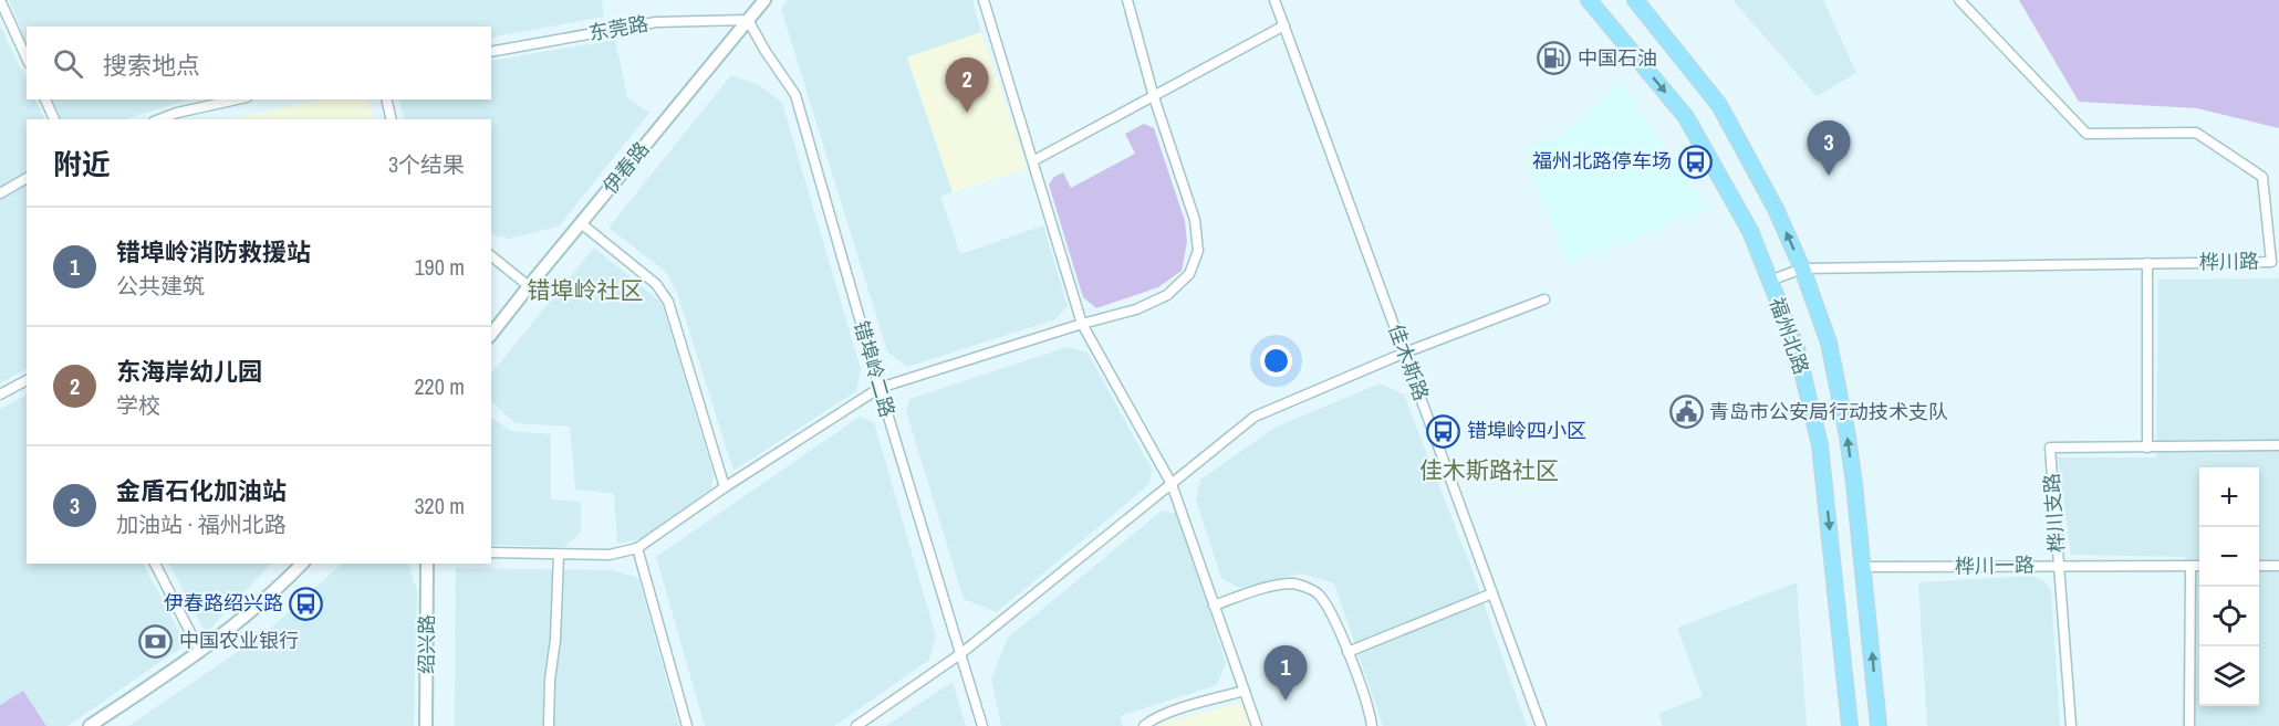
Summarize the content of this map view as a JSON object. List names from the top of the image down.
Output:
{
  "streets": {
    "main road": ["福州北路"],
    "street": [
      "东莞路",
      "伊春路",
      "桦川路",
      "佳木斯路",
      "错埠岭二路",
      "桦川支路",
      "桦川一路",
      "绍兴路"
    ]
  },
  "crossings": [
    ["东莞路", "伊春路"],
    ["东莞路", "错埠岭二路"],
    ["伊春路", "错埠岭二路"],
    ["桦川路", "福州北路"],
    ["福州北路", "桦川一路"],
    ["桦川支路", "桦川一路"]
  ],
  "districts": ["错埠岭社区", "佳木斯路社区"],
  "places": {
    "fuel station": ["中国石油"],
    "bus stop": ["福州北路停车场", "错埠岭四小区", "伊春路绍兴路"],
    "public building": ["青岛市公安局行动技术支队"],
    "bank": ["中国农业银行"]
  },
  "page": {
    "search": "搜索地点",
    "pins": ["2", "3", "1"],
    "heading": ["附近", "3个结果"],
    "list": [
      {
        "mark": "1",
        "name": "错埠岭消防救援站",
        "note": "公共建筑",
        "value": "190 m"
      },
      {
        "mark": "2",
        "name": "东海岸幼儿园",
        "note": "学校",
        "value": "220 m"
      },
      {
        "mark": "3",
        "name": "金盾石化加油站",
        "note": "加油站 · 福州北路",
        "value": "320 m"
      }
    ],
    "map_buttons": ["+", "−"]
  }
}
